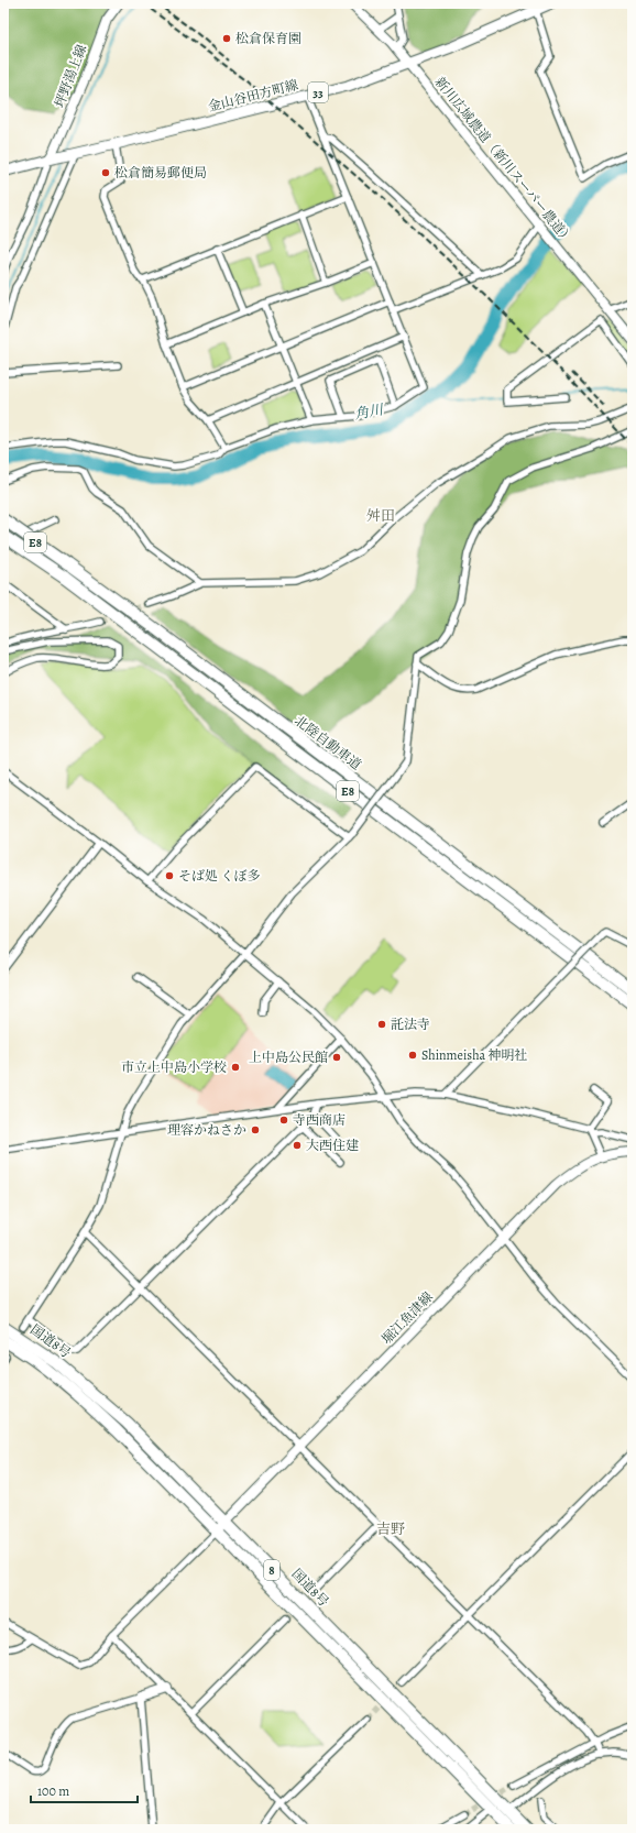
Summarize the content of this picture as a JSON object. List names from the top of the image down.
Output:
{
  "streets": {
    "highway": [
      "E8",
      "北陸自動車道",
      "国道8号",
      "8"
    ],
    "main road": [
      "坪野湯上線",
      "33",
      "金山谷田方町線",
      "新川広域農道（新川スーパー農道）",
      "堀江魚津線"
    ]
  },
  "crossings": [
    ["坪野湯上線", "金山谷田方町線"],
    ["金山谷田方町線", "新川広域農道（新川スーパー農道）"],
    ["堀江魚津線", "国道8号"]
  ],
  "districts": ["舛田", "吉野"],
  "water": ["角川"],
  "places": [
    "松倉保育園",
    "松倉簡易郵便局",
    "そば処 くぼ多",
    "託法寺",
    "Shinmeisha 神明社",
    "上中島公民館",
    "市立上中島小学校",
    "寺西商店",
    "理容かねさか",
    "大西住建"
  ],
  "scale_bar": "100 m"
}
